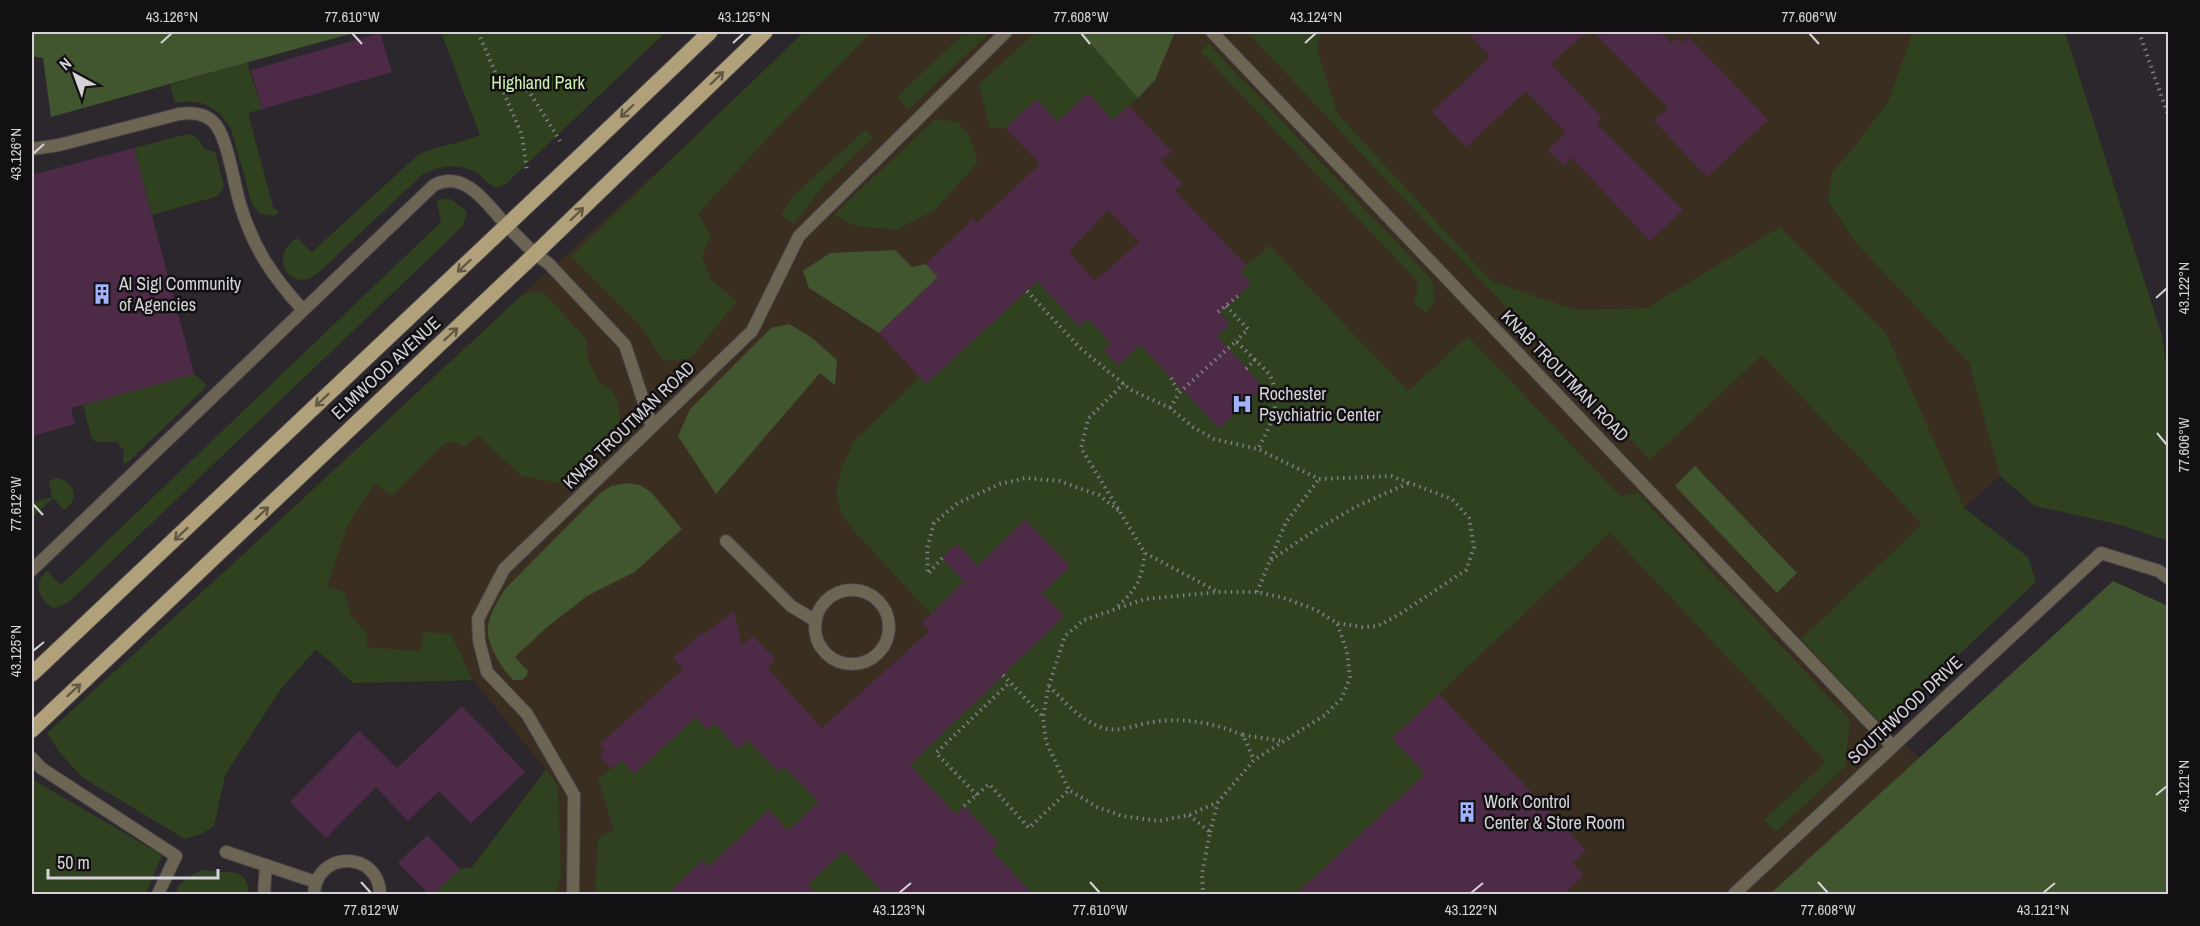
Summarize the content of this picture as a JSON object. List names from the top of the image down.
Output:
{
  "streets": {
    "main road": ["ELMWOOD AVENUE"],
    "street": ["KNAB TROUTMAN ROAD", "SOUTHWOOD DRIVE"]
  },
  "crossings": [
    ["KNAB TROUTMAN ROAD", "SOUTHWOOD DRIVE"]
  ],
  "parks": ["Highland Park"],
  "places": {
    "building": ["Al Sigl Community of Agencies", "Work Control Center & Store Room"],
    "hospital": ["Rochester Psychiatric Center"]
  },
  "scale_bar": "50 m",
  "north": "top left",
  "coordinates": [
    "43.126°N",
    "77.610°W",
    "43.125°N",
    "77.608°W",
    "43.124°N",
    "77.606°W",
    "43.122°N",
    "77.612°W",
    "43.121°N",
    "43.123°N"
  ]
}
